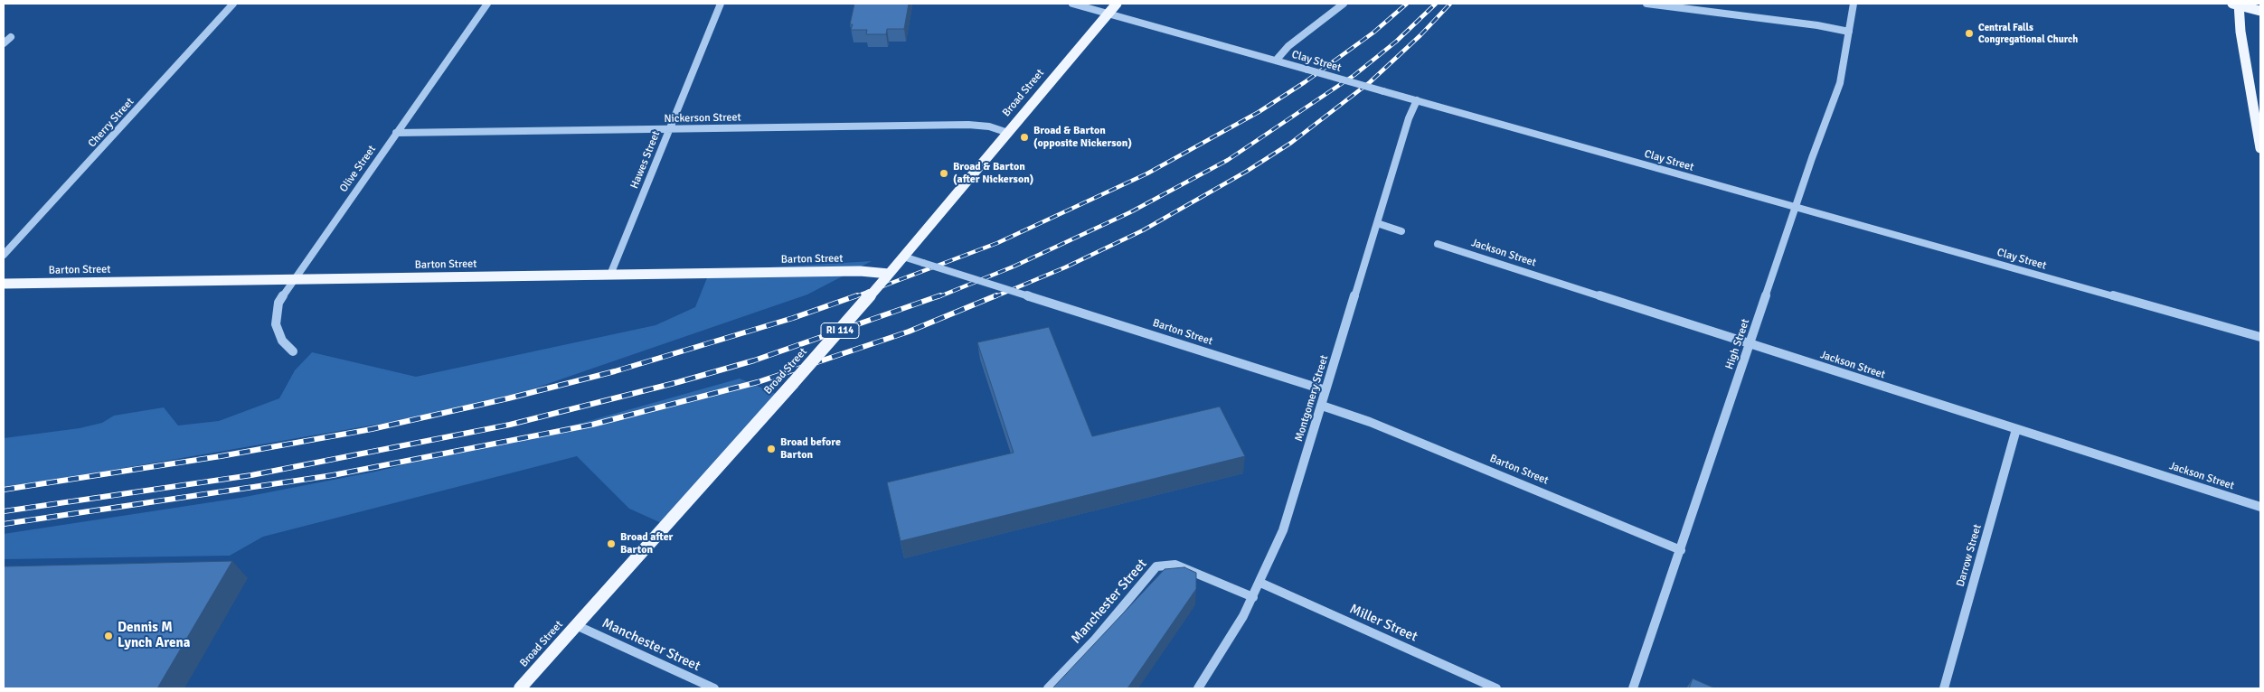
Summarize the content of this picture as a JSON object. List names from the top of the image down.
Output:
{
  "streets": {
    "main road": ["Broad Street", "Barton Street", "RI 114"],
    "street": [
      "Clay Street",
      "Nickerson Street",
      "Cherry Street",
      "Hawes Street",
      "Olive Street",
      "Jackson Street",
      "High Street",
      "Montgomery Street",
      "Darrow Street",
      "Manchester Street",
      "Miller Street"
    ]
  },
  "crossings": [
    ["Clay Street", "Broad Street"],
    ["Clay Street", "High Street"],
    ["Clay Street", "Montgomery Street"],
    ["Broad Street", "Nickerson Street"],
    ["Broad Street", "Barton Street"],
    ["Broad Street", "Manchester Street"],
    ["Nickerson Street", "Hawes Street"],
    ["Nickerson Street", "Olive Street"],
    ["Hawes Street", "Barton Street"],
    ["Olive Street", "Barton Street"],
    ["Jackson Street", "High Street"],
    ["Jackson Street", "Darrow Street"],
    ["Barton Street", "High Street"],
    ["Barton Street", "Montgomery Street"],
    ["Montgomery Street", "Manchester Street"],
    ["Montgomery Street", "Miller Street"]
  ],
  "places": [
    "Central Falls Congregational Church",
    "Broad & Barton (opposite Nickerson)",
    "Broad & Barton (after Nickerson)",
    "Broad before Barton",
    "Broad after Barton",
    "Dennis M Lynch Arena"
  ]
}
